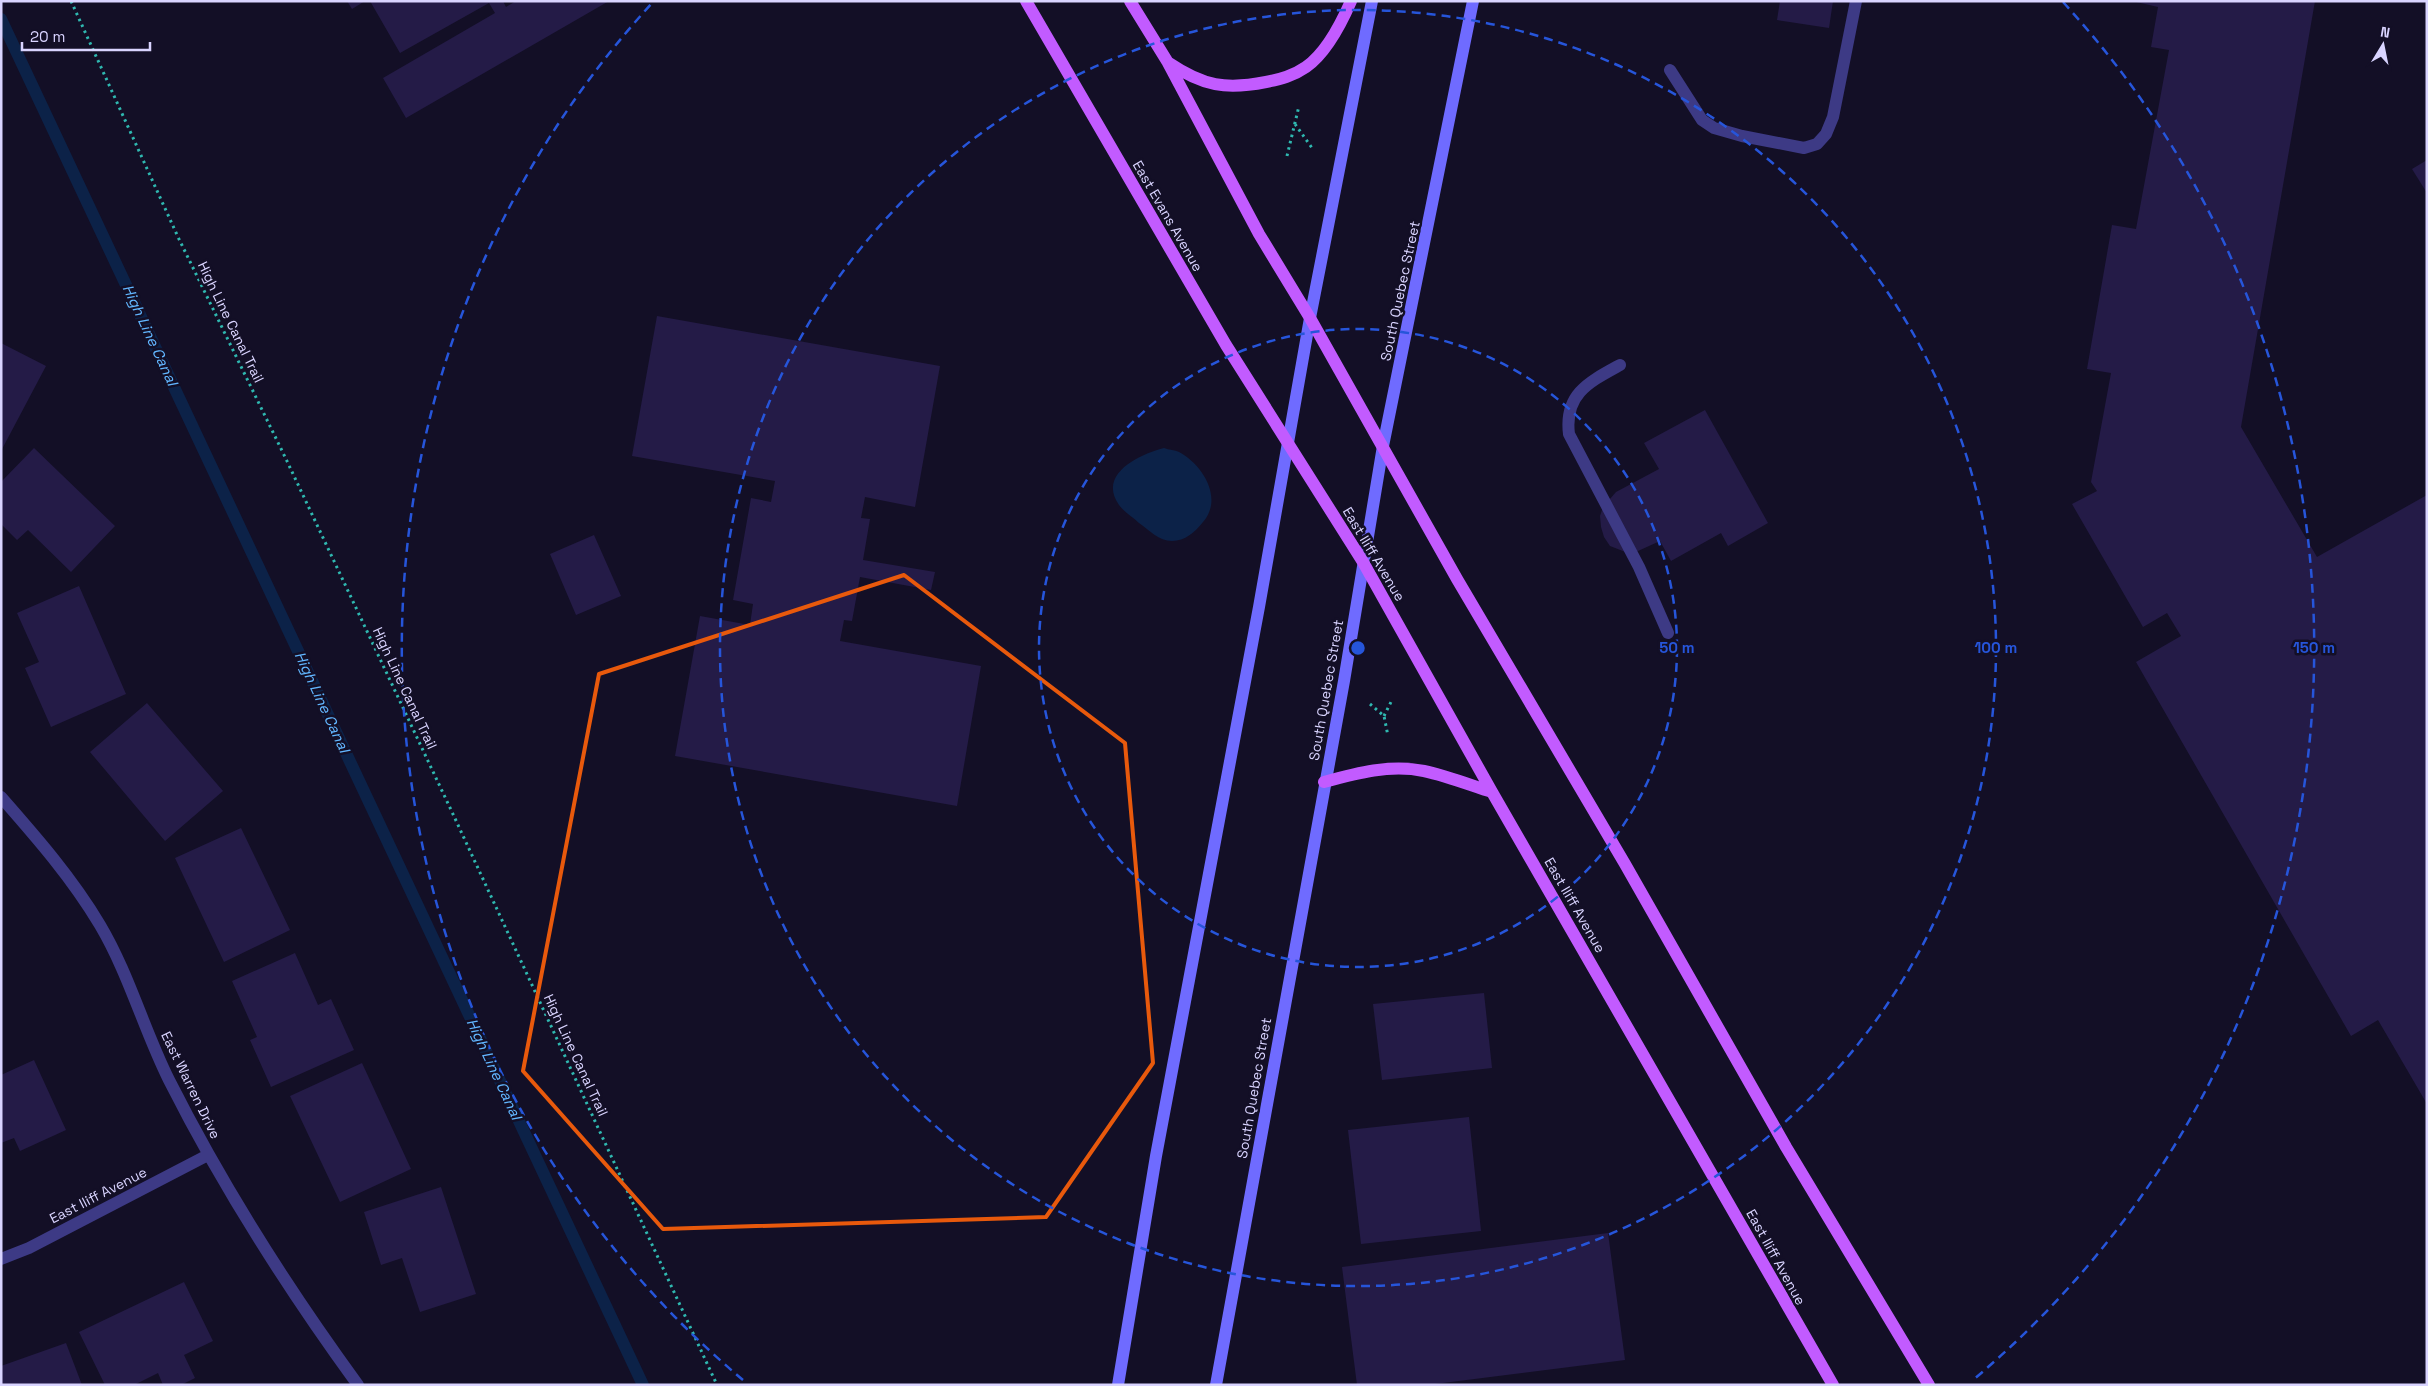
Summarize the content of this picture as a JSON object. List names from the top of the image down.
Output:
{
  "streets": {
    "main road": ["East Evans Avenue", "South Quebec Street", "East Iliff Avenue"],
    "street": ["East Warren Drive"],
    "path": ["High Line Canal Trail"]
  },
  "crossings": [
    ["East Evans Avenue", "East Iliff Avenue"],
    ["South Quebec Street", "East Iliff Avenue"],
    ["East Iliff Avenue", "East Warren Drive"]
  ],
  "water": ["High Line Canal"],
  "scale_bar": "20 m",
  "north": "top",
  "rings": ["50 m", "100 m", "150 m"]
}
